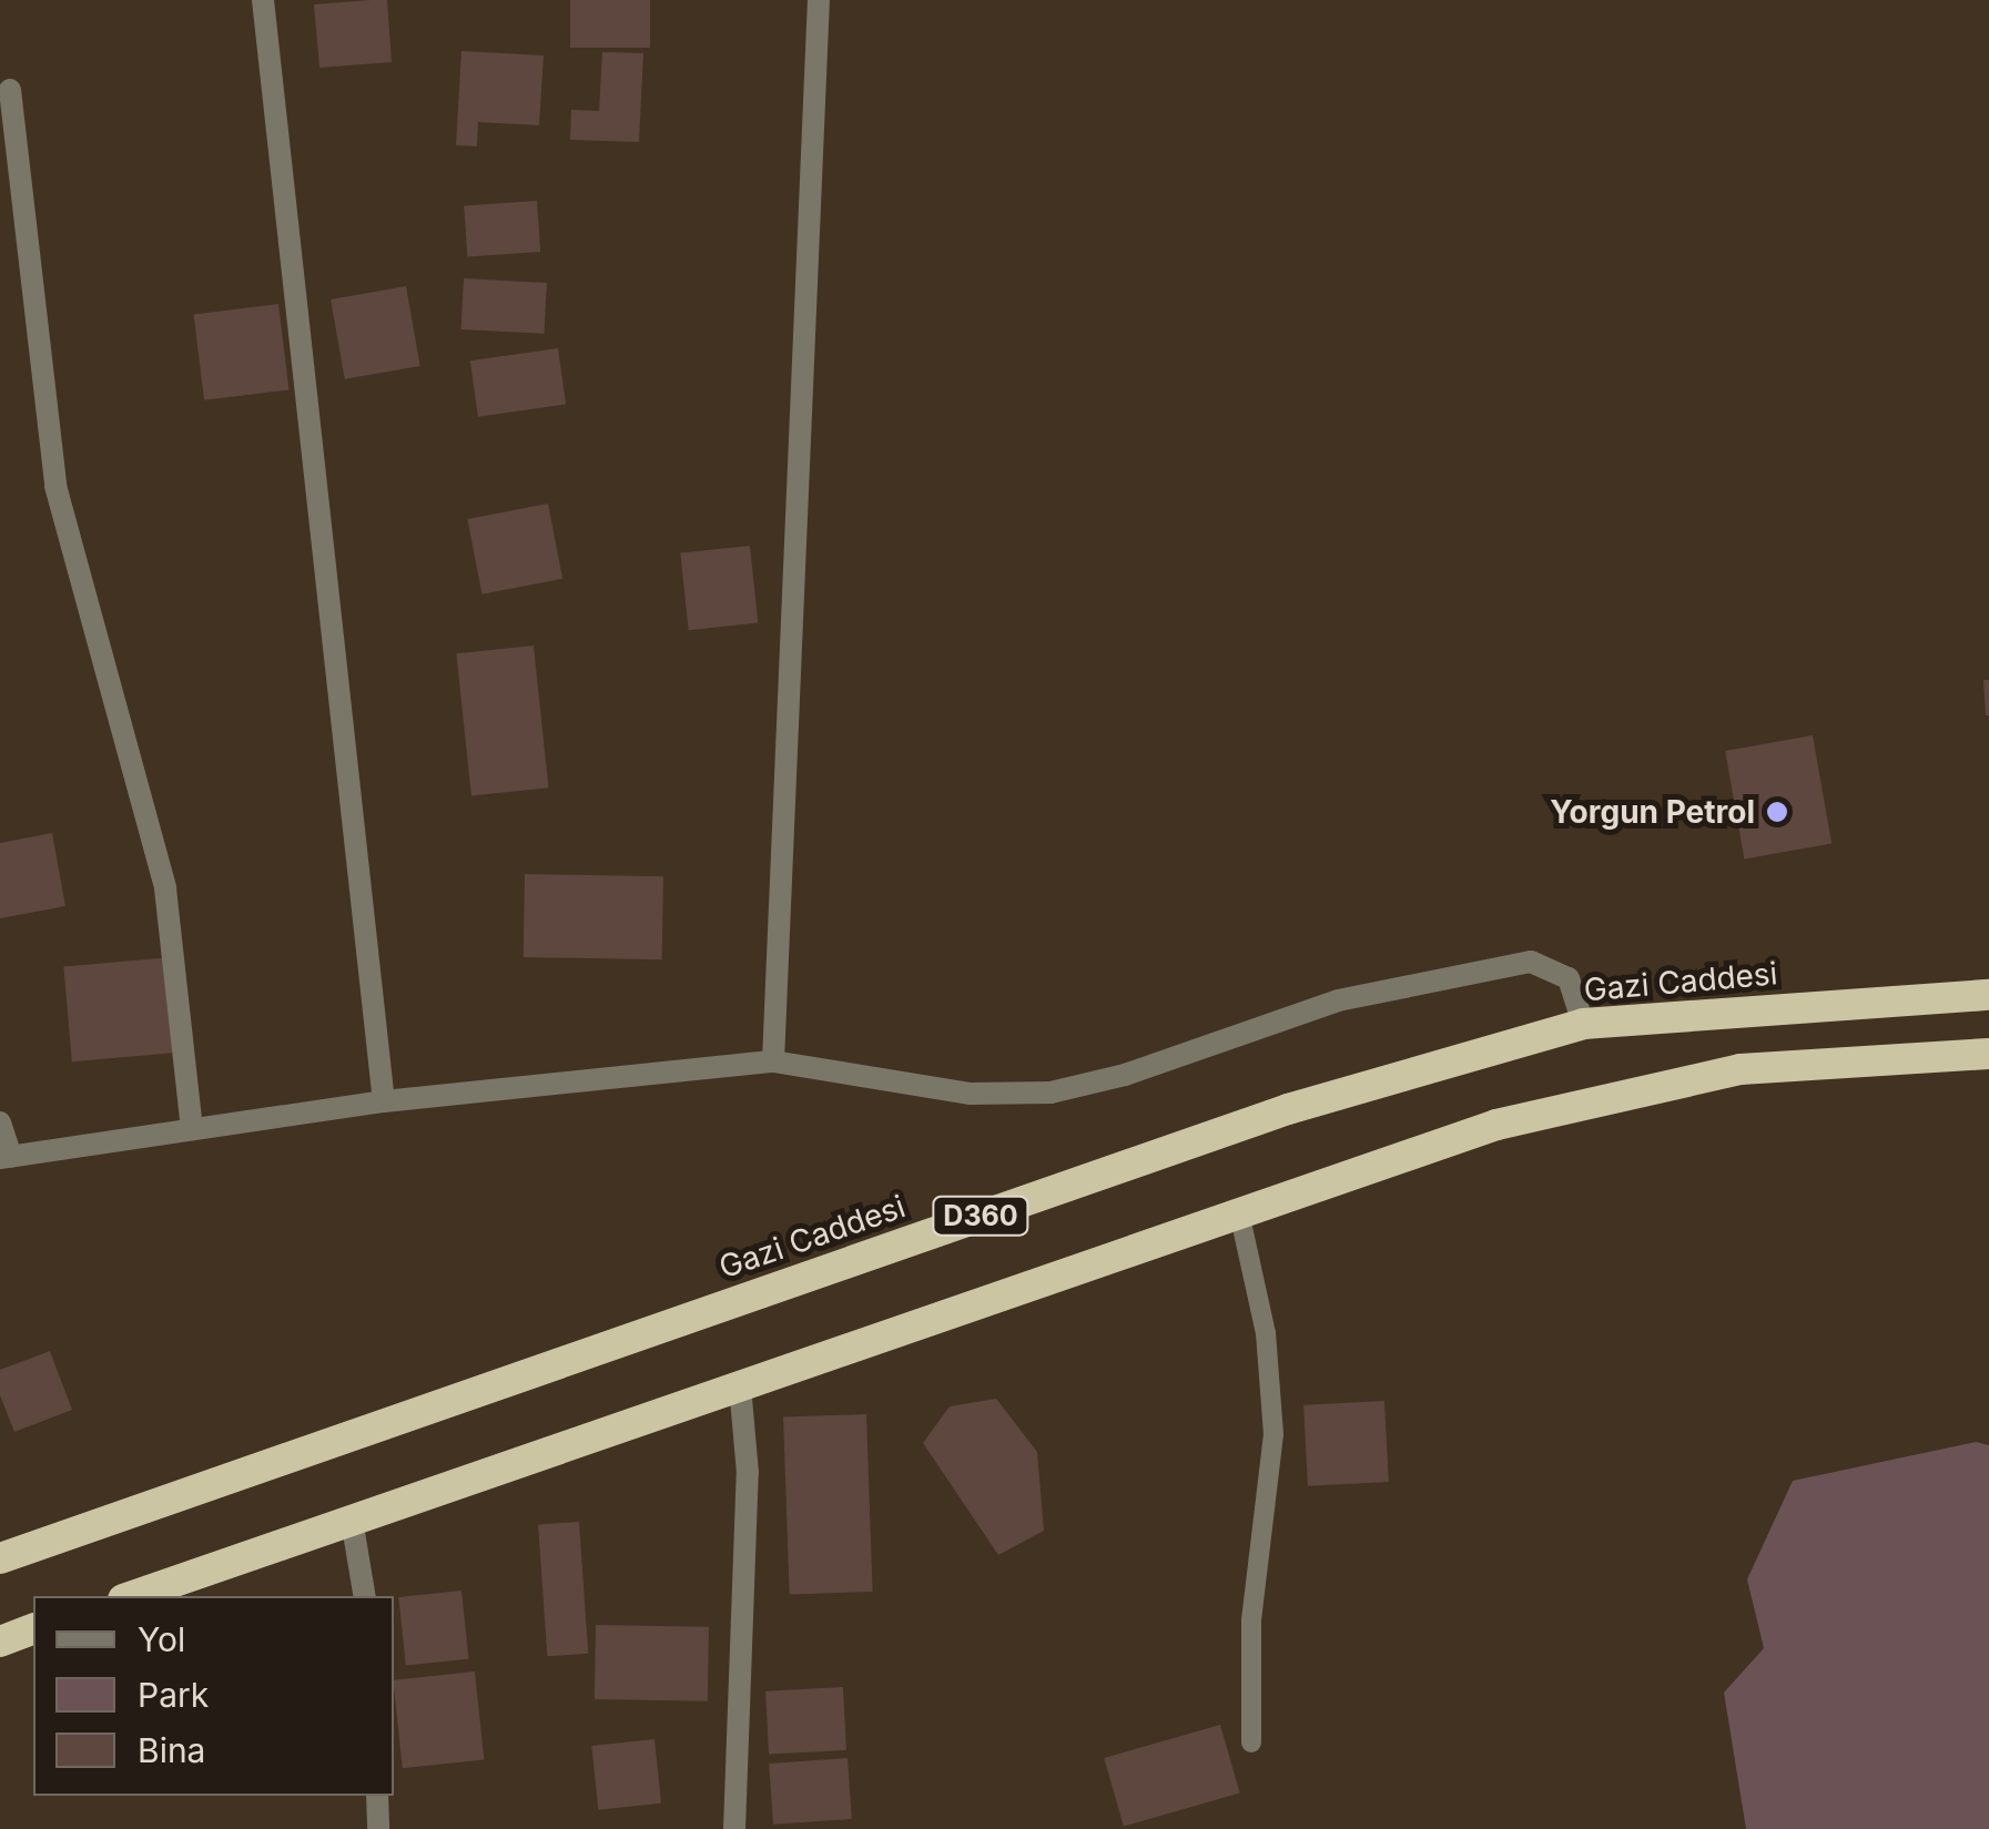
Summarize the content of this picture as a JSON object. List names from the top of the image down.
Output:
{
  "streets": {
    "highway": ["Gazi Caddesi", "D360"]
  },
  "places": ["Yorgun Petrol"],
  "legend": ["Yol", "Park", "Bina"]
}
